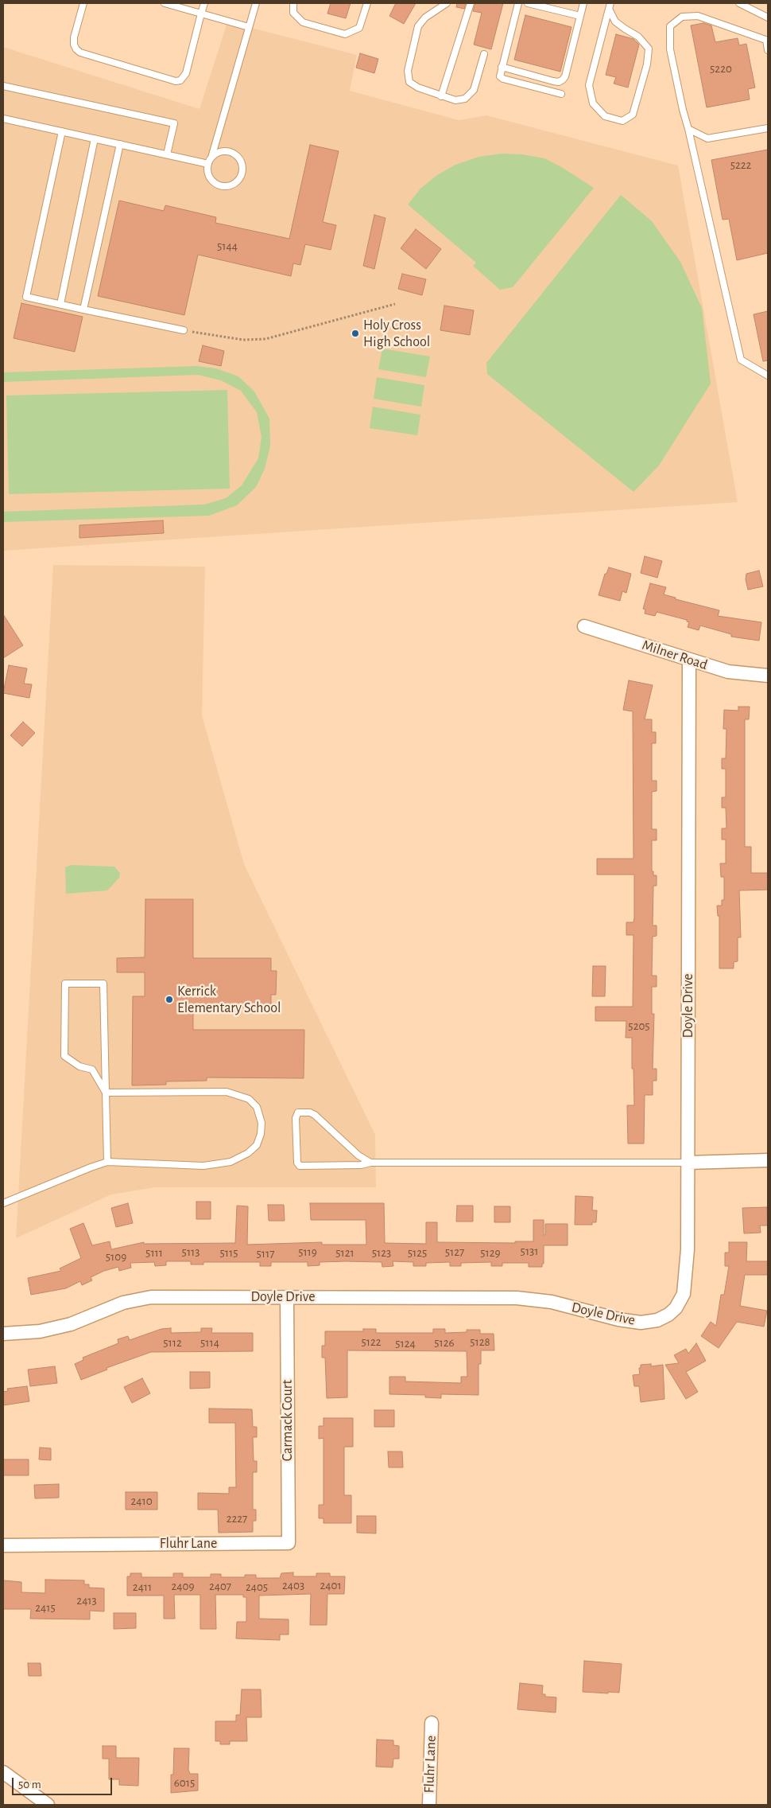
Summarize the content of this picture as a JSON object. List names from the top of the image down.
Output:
{
  "streets": {
    "street": [
      "Milner Road",
      "Doyle Drive",
      "Carmack Court",
      "Fluhr Lane"
    ]
  },
  "crossings": [
    ["Milner Road", "Doyle Drive"],
    ["Doyle Drive", "Carmack Court"],
    ["Carmack Court", "Fluhr Lane"]
  ],
  "places": ["Holy Cross High School", "Kerrick Elementary School"],
  "house_numbers": [
    "5220",
    "5222",
    "5144",
    "5205",
    "5131",
    "5113",
    "5119",
    "5127",
    "5111",
    "5115",
    "5121",
    "5123",
    "5125",
    "5129",
    "5117",
    "5109",
    "5122",
    "5128",
    "5112",
    "5114",
    "5126",
    "5124",
    "2410",
    "2227",
    "2403",
    "2401",
    "2409",
    "2407",
    "2411",
    "2405",
    "2413",
    "2415",
    "6015"
  ],
  "scale_bar": "50 m"
}
